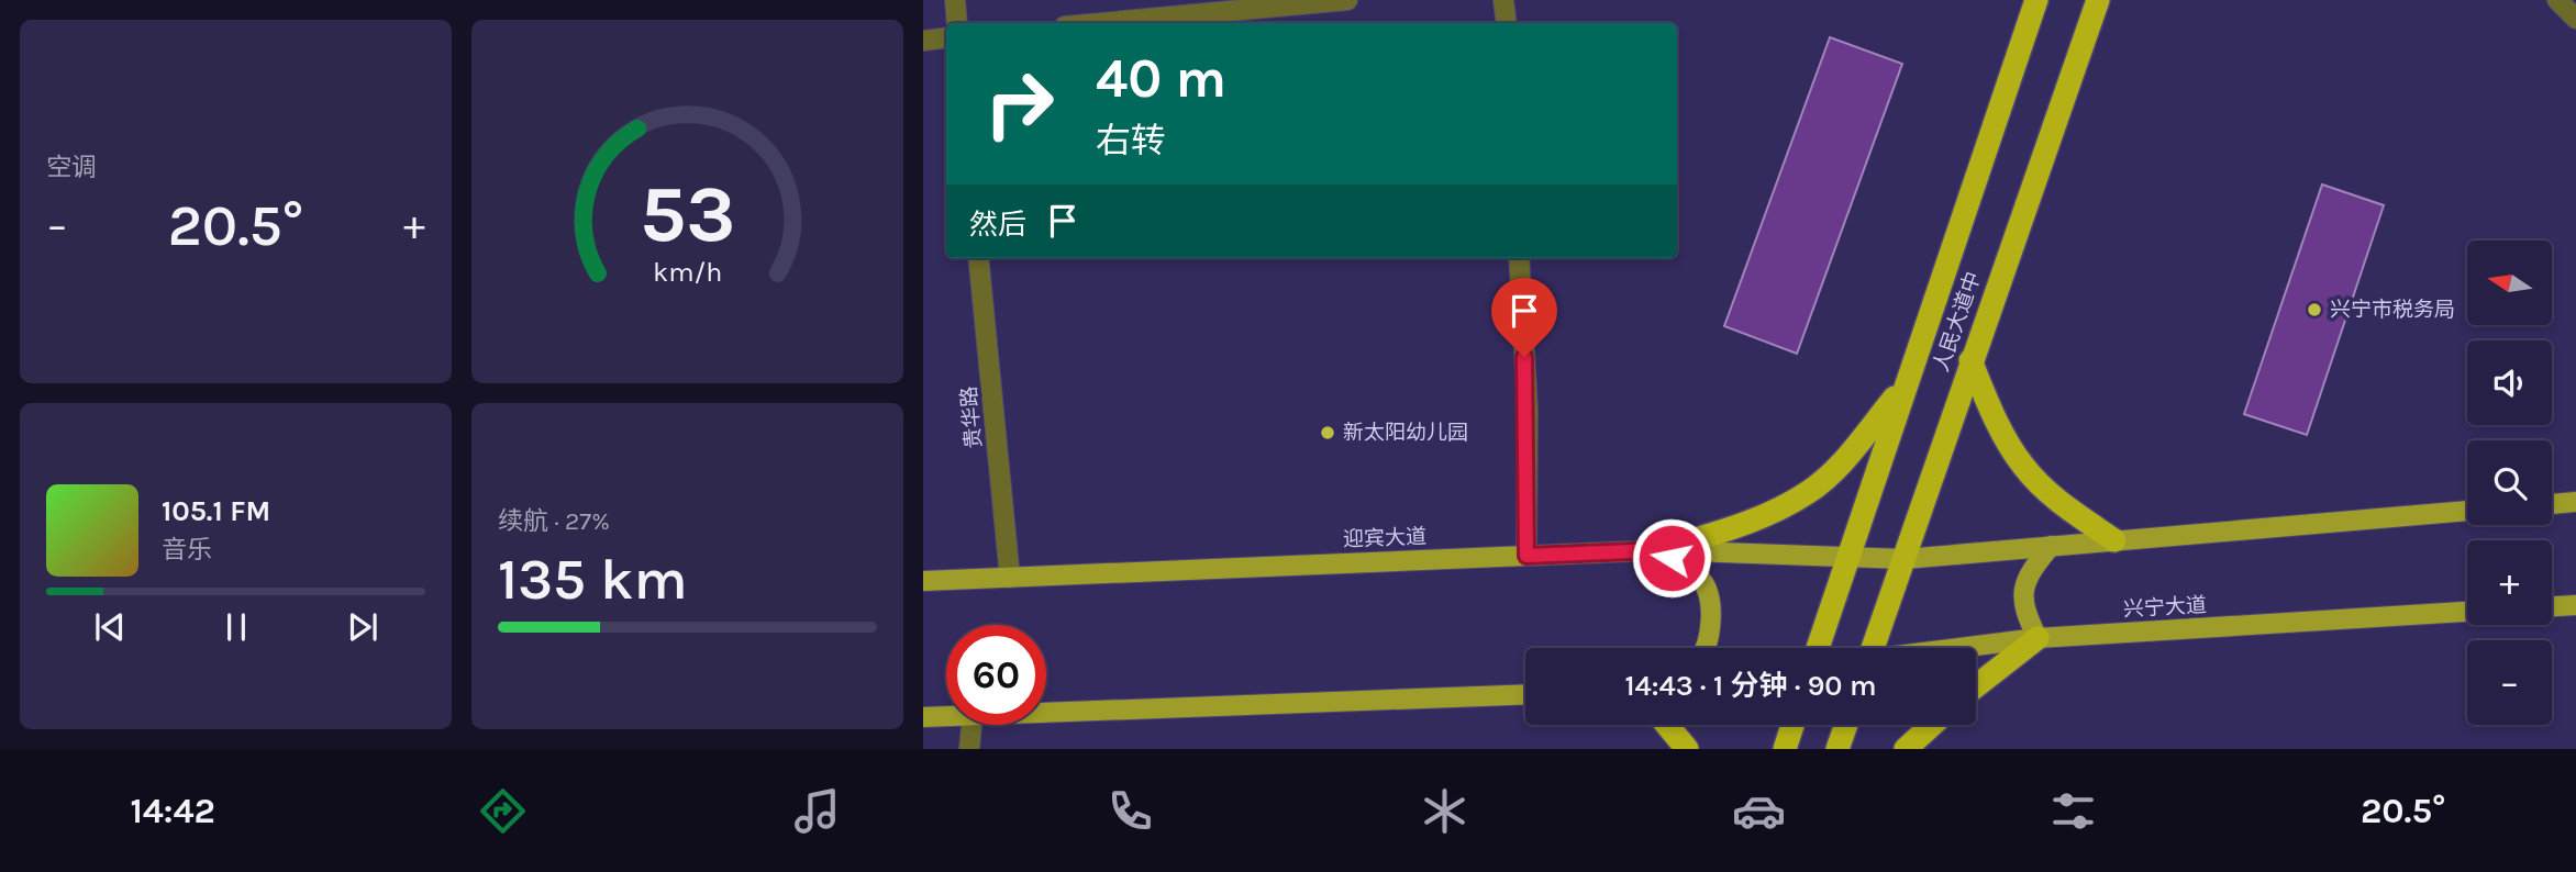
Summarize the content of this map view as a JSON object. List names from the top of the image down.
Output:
{
  "streets": {
    "highway": ["人民大道中"],
    "main road": ["迎宾大道", "兴宁大道"],
    "street": ["贵华路"]
  },
  "crossings": [
    ["人民大道中", "迎宾大道"],
    ["贵华路", "迎宾大道"]
  ],
  "places": ["兴宁市税务局", "新太阳幼儿园"],
  "north": "left",
  "page": {
    "tile": [
      "空调",
      ["续航 · 27%", "135 km"]
    ],
    "turn": ["40 m", "右转"],
    "then": "然后",
    "heat": ["−", "20.5°", "+"],
    "map_buttons": ["+", "−"],
    "song": ["105.1 FM", "音乐"],
    "limit": "60",
    "trip": "14:43 · 1 分钟 · 90 m",
    "tabs": ["14:42", "20.5°"],
    "gauge": ["53", "km/h"]
  }
}
